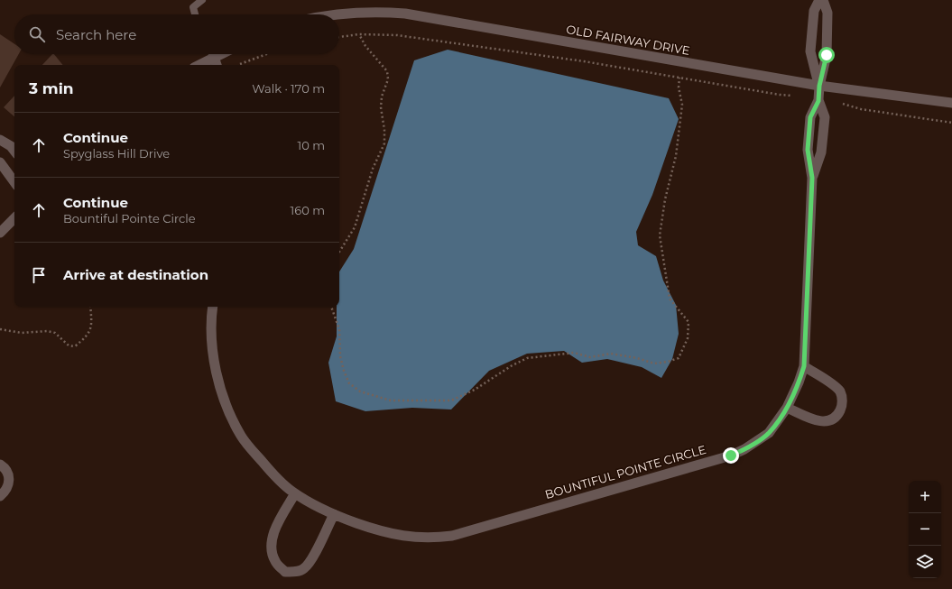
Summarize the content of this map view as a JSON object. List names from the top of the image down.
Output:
{
  "streets": {
    "street": ["OLD FAIRWAY DRIVE", "BOUNTIFUL POINTE CIRCLE"]
  },
  "crossings": [
    ["OLD FAIRWAY DRIVE", "BOUNTIFUL POINTE CIRCLE"]
  ],
  "page": {
    "search": "Search here",
    "heading": ["3 min", "Walk · 170 m"],
    "list": [
      ["Continue", "Spyglass Hill Drive", "10 m"],
      ["Continue", "Bountiful Pointe Circle", "160 m"],
      "Arrive at destination"
    ],
    "map_buttons": ["+", "−"]
  }
}
